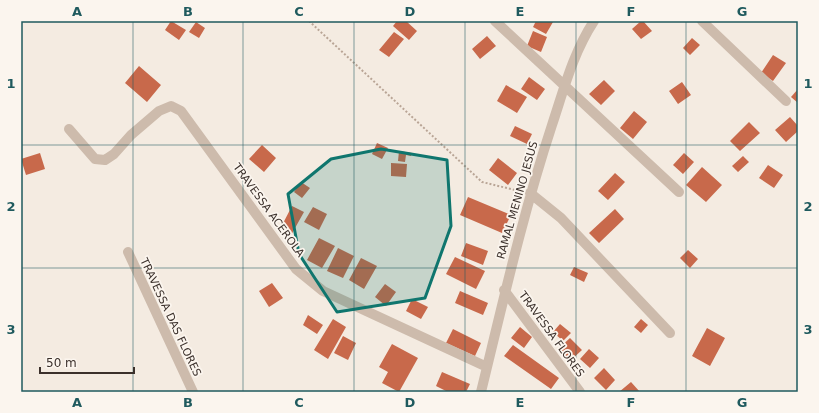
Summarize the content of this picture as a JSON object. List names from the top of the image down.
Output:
{
  "streets": {
    "street": [
      "RAMAL MENINO JESUS",
      "TRAVESSA ACEROLA",
      "TRAVESSA DAS FLORES",
      "TRAVESSA FLORES"
    ]
  },
  "crossings": [
    ["RAMAL MENINO JESUS", "TRAVESSA ACEROLA"],
    ["RAMAL MENINO JESUS", "TRAVESSA FLORES"]
  ],
  "scale_bar": "50 m",
  "grid": {
    "columns": [
      "A",
      "B",
      "C",
      "D",
      "E",
      "F",
      "G"
    ],
    "rows": ["1", "2", "3"]
  }
}
